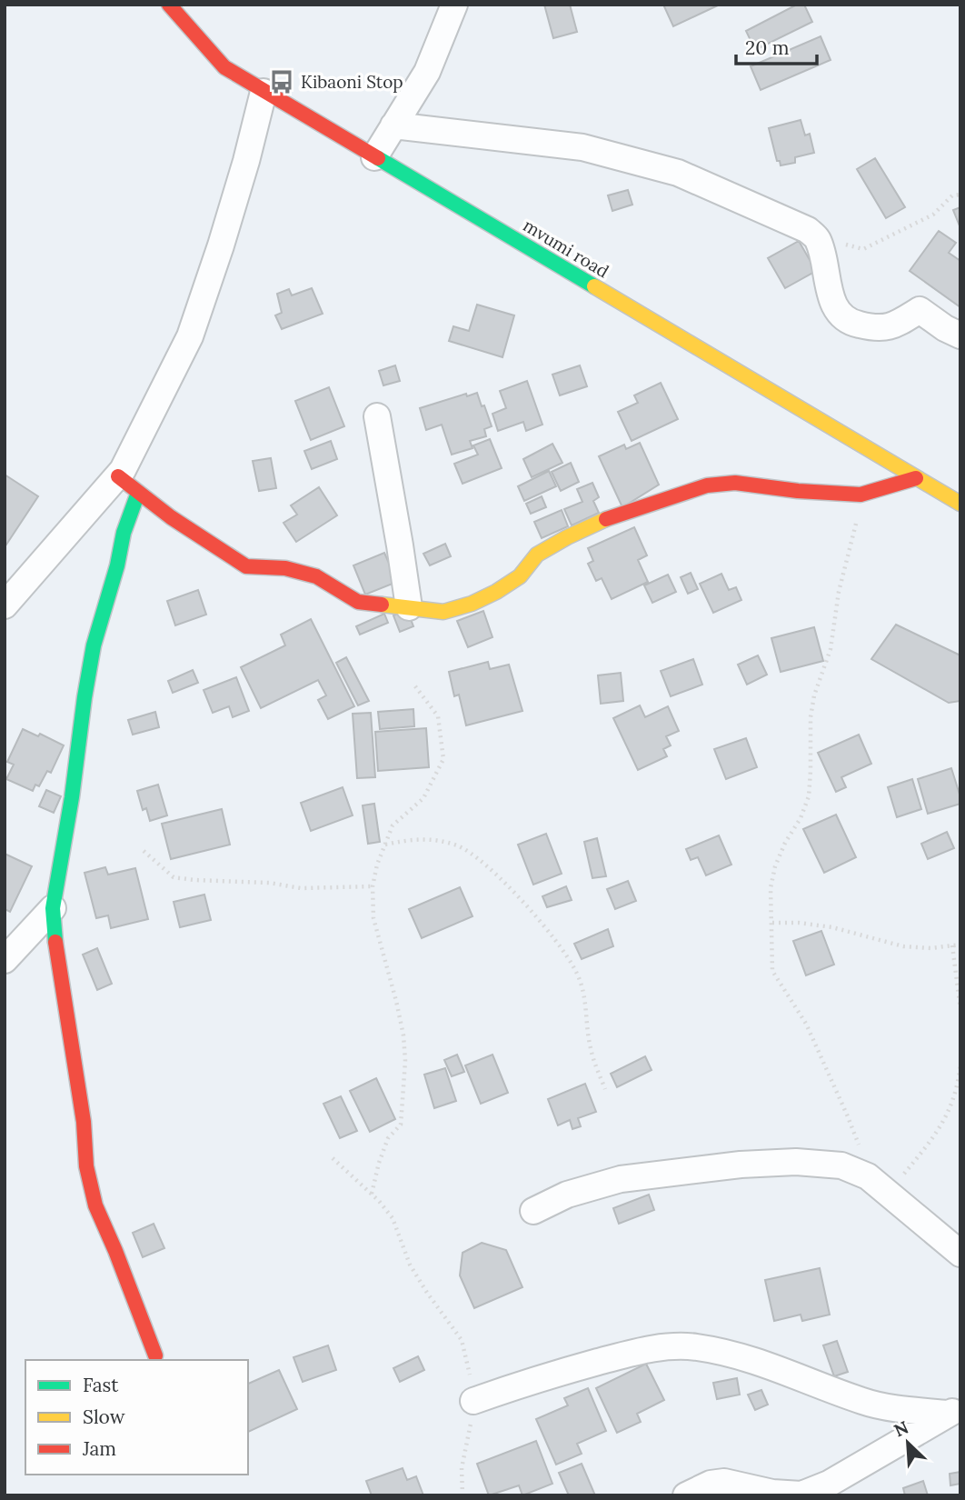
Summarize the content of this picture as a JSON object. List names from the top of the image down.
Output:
{
  "streets": {
    "street": ["mvumi road"]
  },
  "places": {
    "bus stop": ["Kibaoni Stop"]
  },
  "legend": ["Fast", "Slow", "Jam"],
  "scale_bar": "20 m",
  "north": "top left"
}
